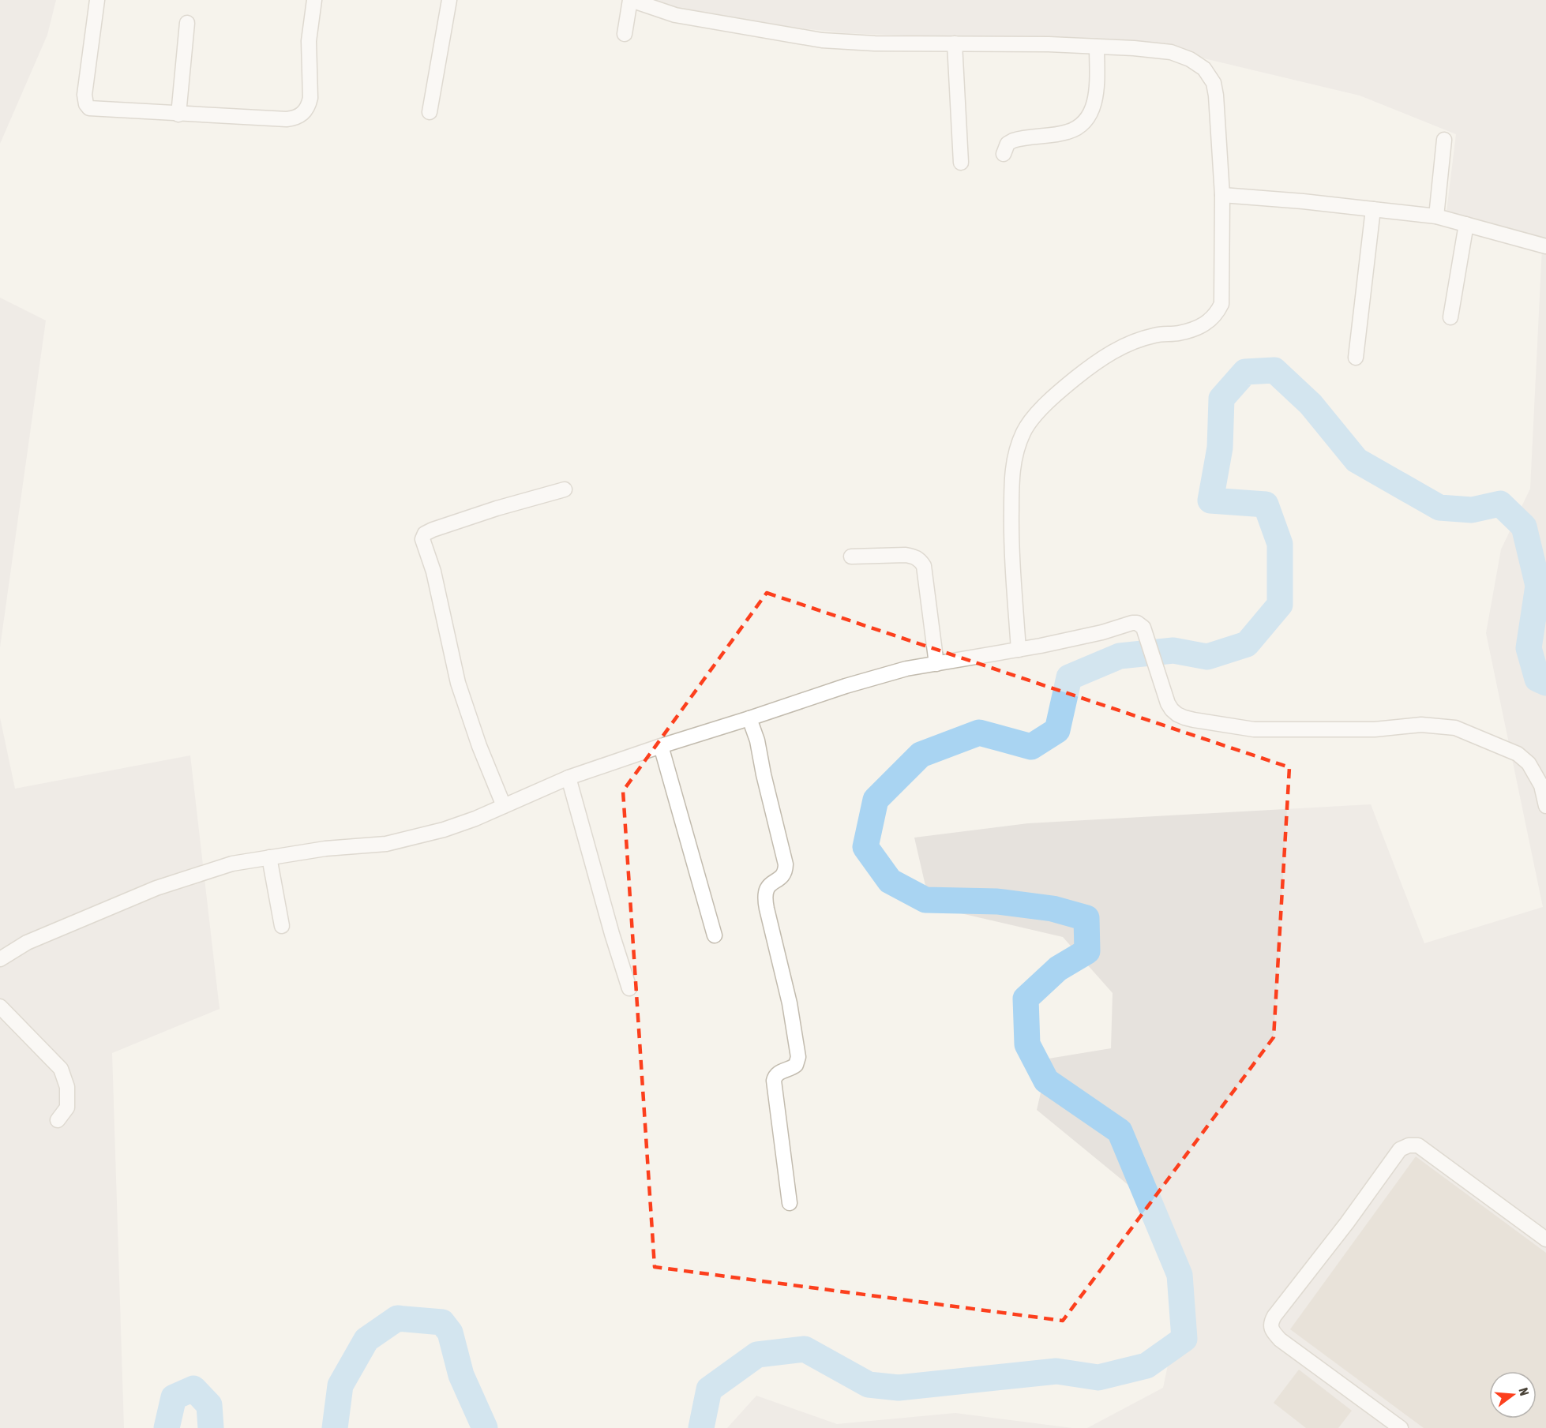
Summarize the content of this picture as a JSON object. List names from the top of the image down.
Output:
{
  "north": "right"
}
